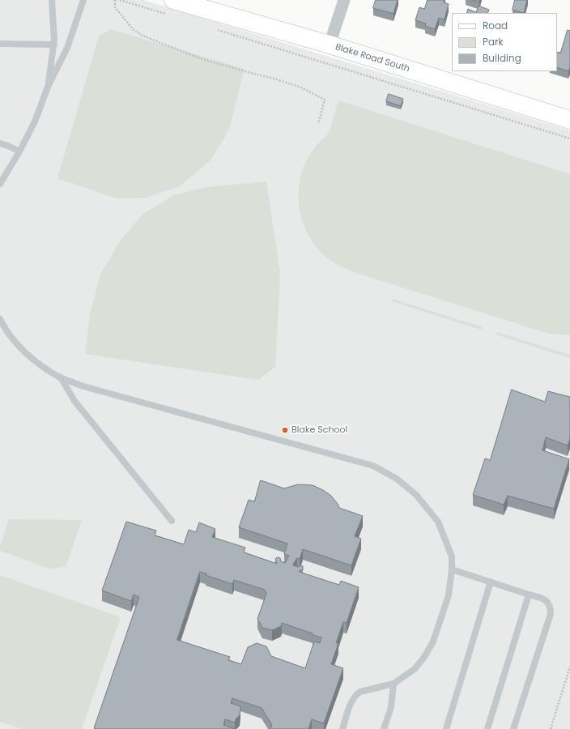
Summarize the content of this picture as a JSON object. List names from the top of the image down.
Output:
{
  "streets": {
    "street": ["Blake Road South"]
  },
  "places": ["Blake School"],
  "legend": ["Road", "Park", "Building"]
}
